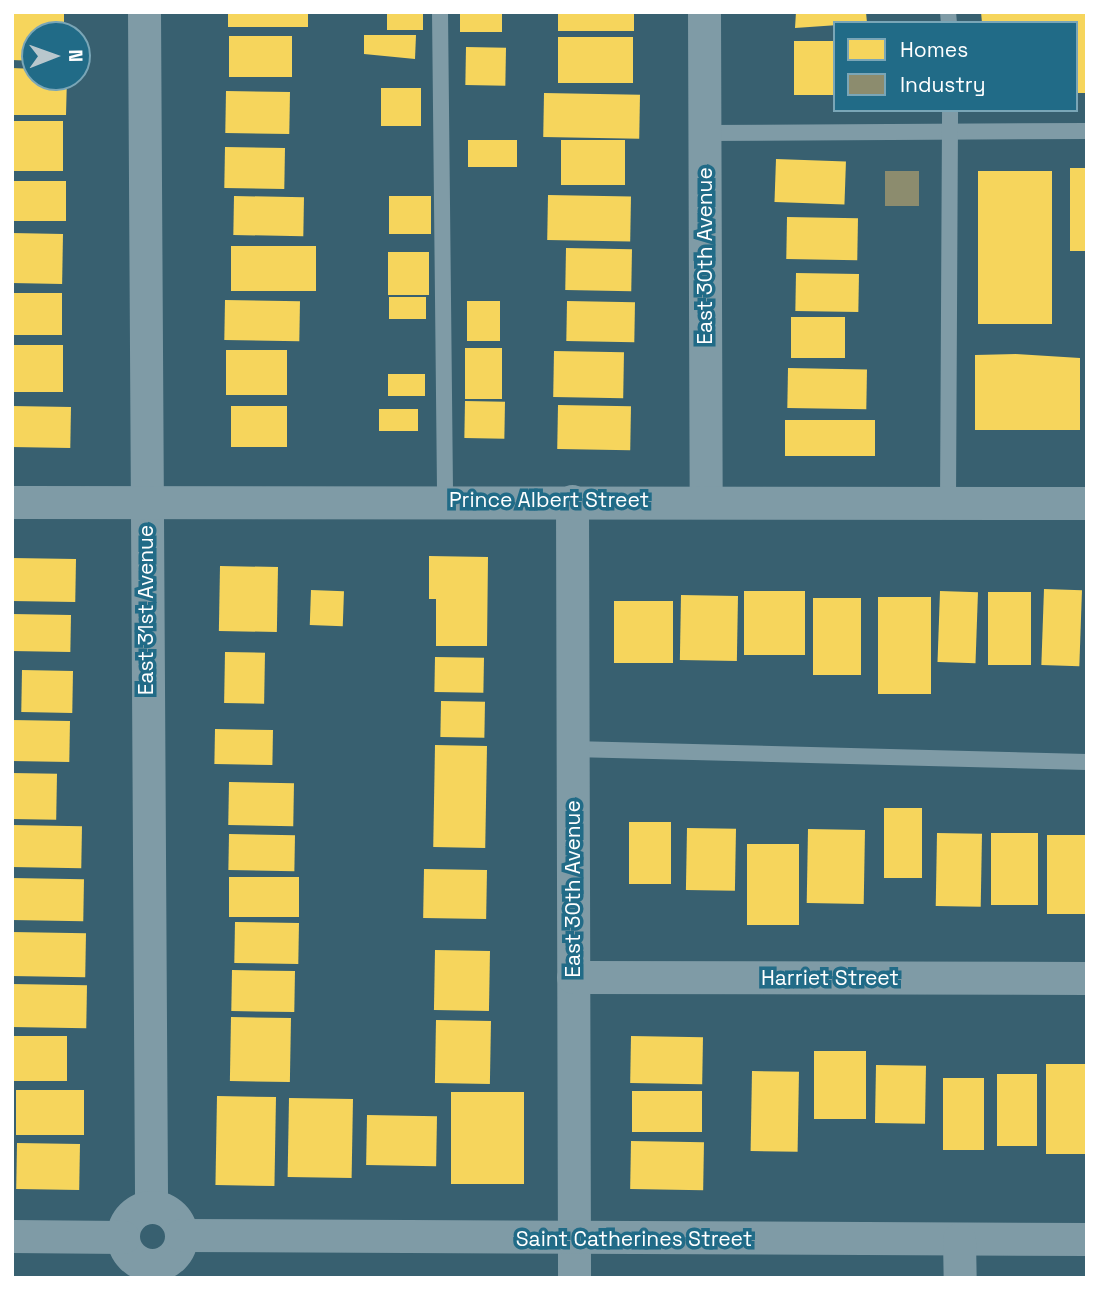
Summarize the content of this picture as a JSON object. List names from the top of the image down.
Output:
{
  "streets": {
    "street": [
      "East 30th Avenue",
      "Prince Albert Street",
      "East 31st Avenue",
      "Harriet Street",
      "Saint Catherines Street"
    ]
  },
  "crossings": [
    ["East 30th Avenue", "Prince Albert Street"],
    ["East 30th Avenue", "Harriet Street"],
    ["East 30th Avenue", "Saint Catherines Street"],
    ["Prince Albert Street", "East 31st Avenue"],
    ["East 31st Avenue", "Saint Catherines Street"]
  ],
  "legend": ["Homes", "Industry"],
  "north": "right"
}
